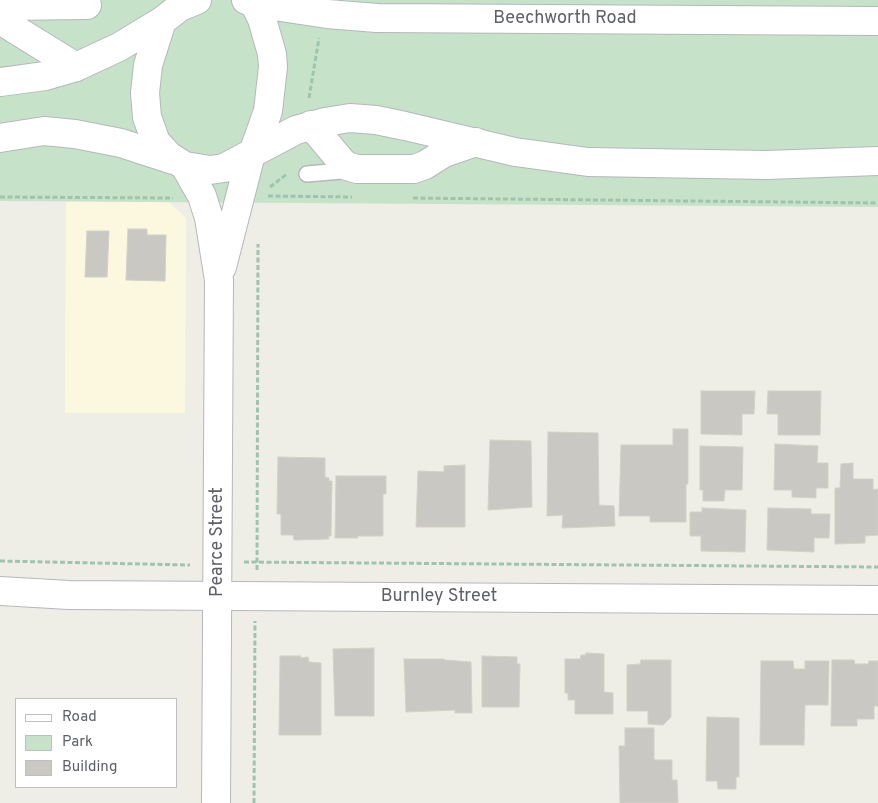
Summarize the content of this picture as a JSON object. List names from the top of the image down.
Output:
{
  "streets": {
    "main road": ["Beechworth Road", "Pearce Street", "Burnley Street"]
  },
  "crossings": [
    ["Beechworth Road", "Pearce Street"],
    ["Pearce Street", "Burnley Street"]
  ],
  "legend": ["Road", "Park", "Building"]
}
